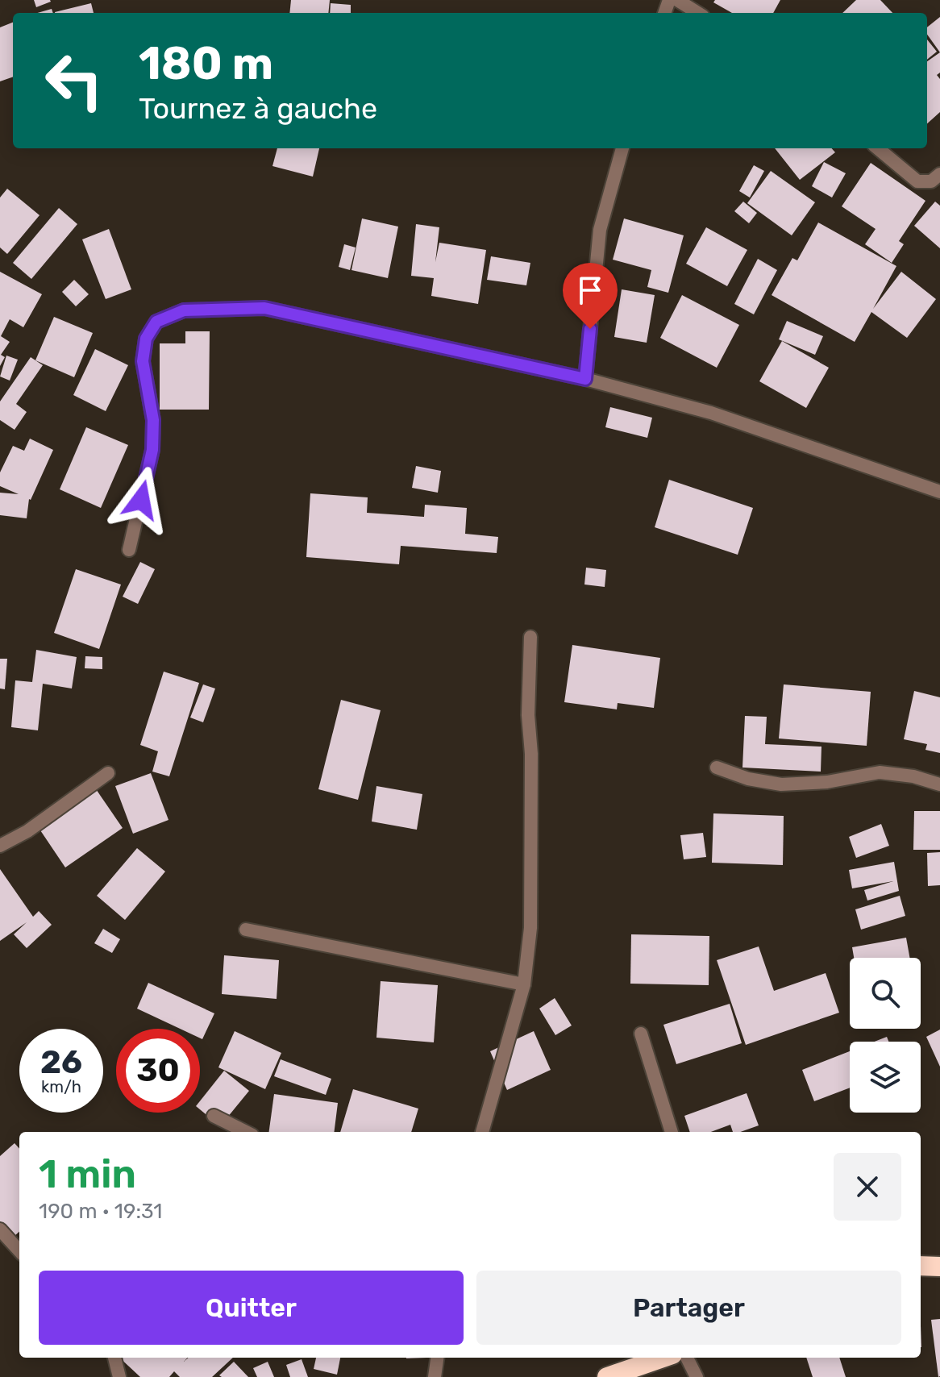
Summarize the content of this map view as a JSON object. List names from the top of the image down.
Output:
{
  "page": {
    "turn": ["180 m", "Tournez à gauche"],
    "speed": "26 km/h",
    "limit": "30",
    "heading": ["1 min", "190 m · 19:31"],
    "buttons": ["Quitter", "Partager"]
  }
}
